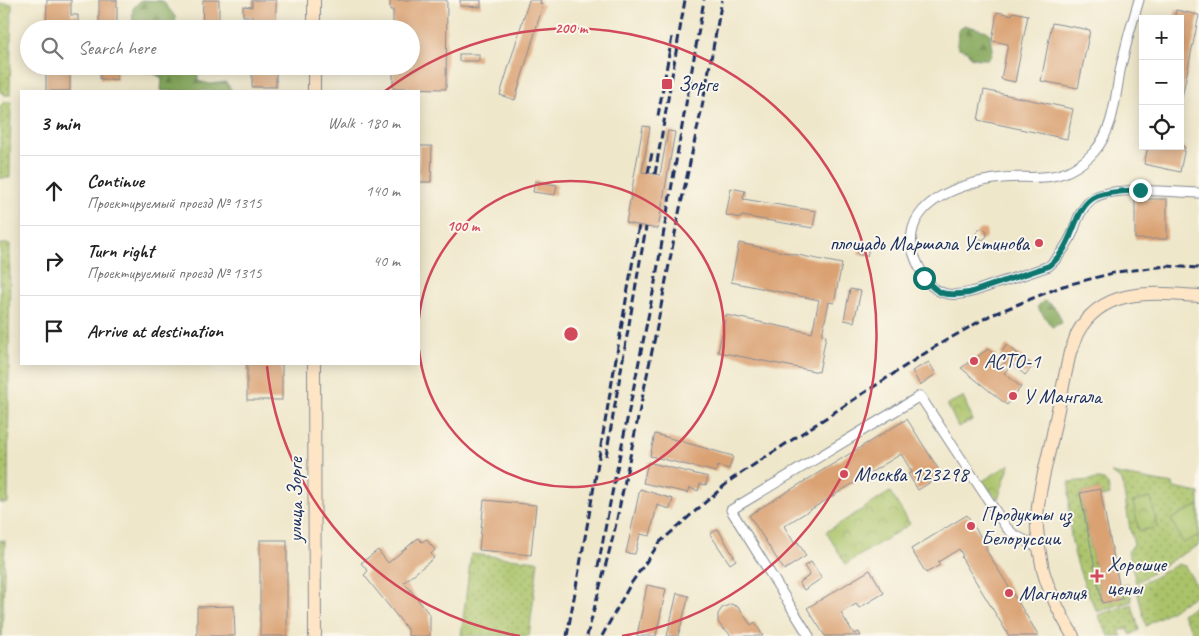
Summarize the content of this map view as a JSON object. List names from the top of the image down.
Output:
{
  "streets": {
    "street": ["улица Зорге"]
  },
  "places": {
    "transit": ["Зорге"],
    "other": [
      "площадь Маршала Устинова",
      "АСТО-1",
      "У Мангала",
      "Москва 123298",
      "Продукты из Белоруссии",
      "Магнолия"
    ],
    "health": ["Хорошие цены"]
  },
  "page": {
    "map_buttons": ["+", "−"],
    "search": "Search here",
    "heading": ["3 min", "Walk · 180 m"],
    "list": [
      ["Continue", "Проектируемый проезд № 1315", "140 m"],
      ["Turn right", "Проектируемый проезд № 1315", "40 m"],
      "Arrive at destination"
    ]
  },
  "rings": ["200 m", "100 m"]
}
